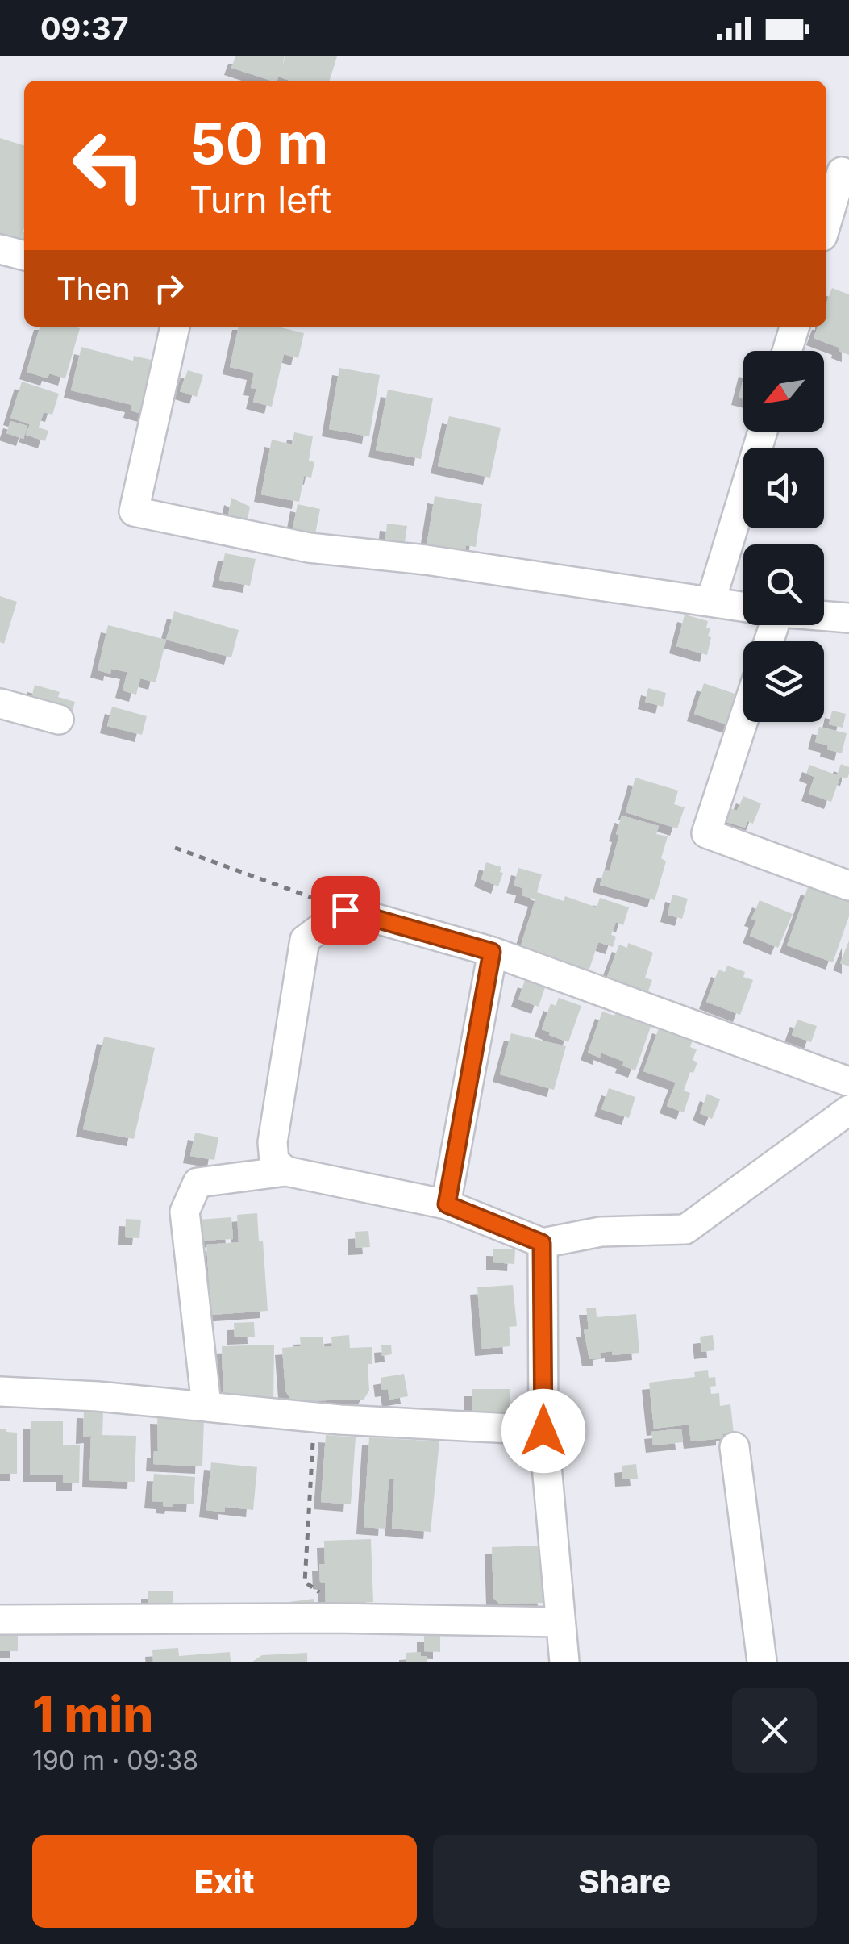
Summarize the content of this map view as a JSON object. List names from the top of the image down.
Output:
{
  "north": "bottom left",
  "page": {
    "status": "09:37",
    "turn": ["50 m", "Turn left"],
    "then": "Then",
    "heading": ["1 min", "190 m · 09:38"],
    "buttons": ["Exit", "Share"]
  }
}
